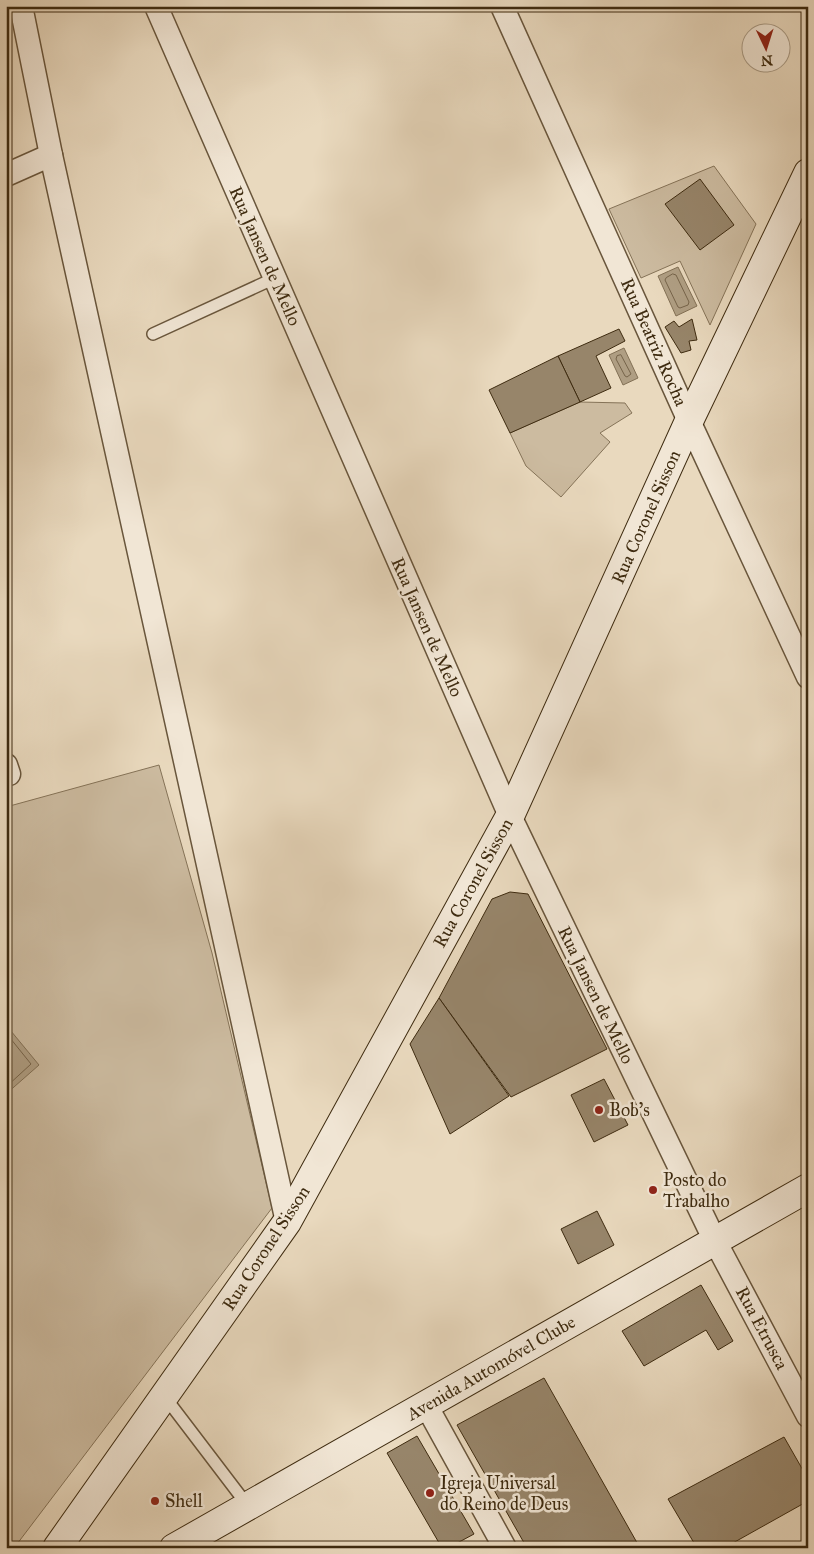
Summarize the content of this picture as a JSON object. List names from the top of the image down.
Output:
{
  "streets": {
    "main road": ["Rua Coronel Sisson", "Avenida Automóvel Clube"],
    "street": ["Rua Jansen de Mello", "Rua Beatriz Rocha", "Rua Etrusca"]
  },
  "crossings": [
    ["Rua Jansen de Mello", "Rua Coronel Sisson"],
    ["Rua Jansen de Mello", "Rua Etrusca"],
    ["Rua Jansen de Mello", "Avenida Automóvel Clube"],
    ["Rua Beatriz Rocha", "Rua Coronel Sisson"],
    ["Rua Etrusca", "Avenida Automóvel Clube"]
  ],
  "places": [
    "Bob's",
    "Posto do Trabalho",
    "Igreja Universal do Reino de Deus",
    "Shell"
  ],
  "north": "bottom"
}
